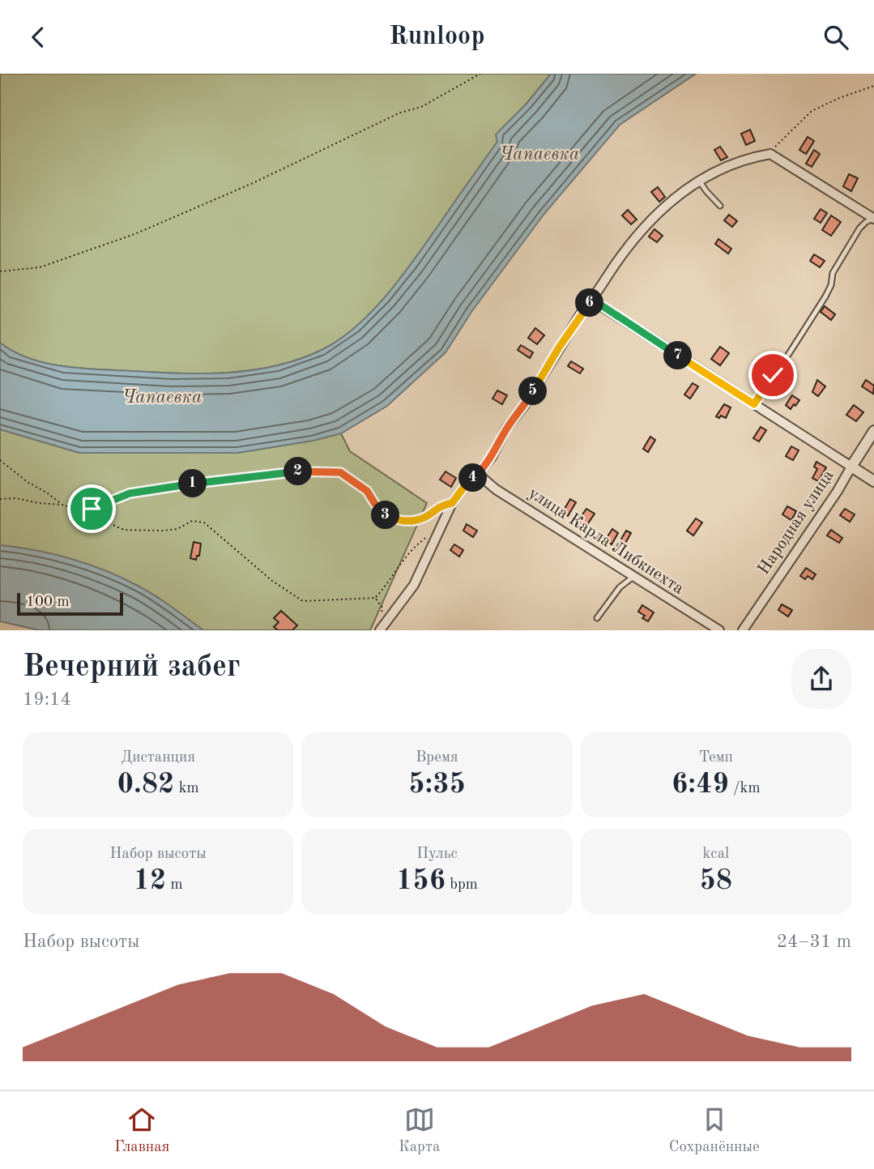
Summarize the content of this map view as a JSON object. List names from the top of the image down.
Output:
{
  "streets": {
    "street": ["Народная улица", "улица Карла Либкнехта"]
  },
  "water": ["Чапаевка"],
  "scale_bar": "100 m",
  "page": {
    "header": "Runloop",
    "pins": [
      "6",
      "7",
      "5",
      "2",
      "4",
      "1",
      "3"
    ],
    "scale": "100 m",
    "heading": ["Вечерний забег", "19:14"],
    "stats": [
      ["Дистанция", "0.82 km"],
      ["Время", "5:35"],
      ["Темп", "6:49 /km"],
      ["Набор высоты", "12 m"],
      ["Пульс", "156 bpm"],
      ["kcal", "58"]
    ],
    "chart": ["Набор высоты", "24–31 m"],
    "tabs": ["Главная", "Карта", "Сохранённые"]
  }
}
